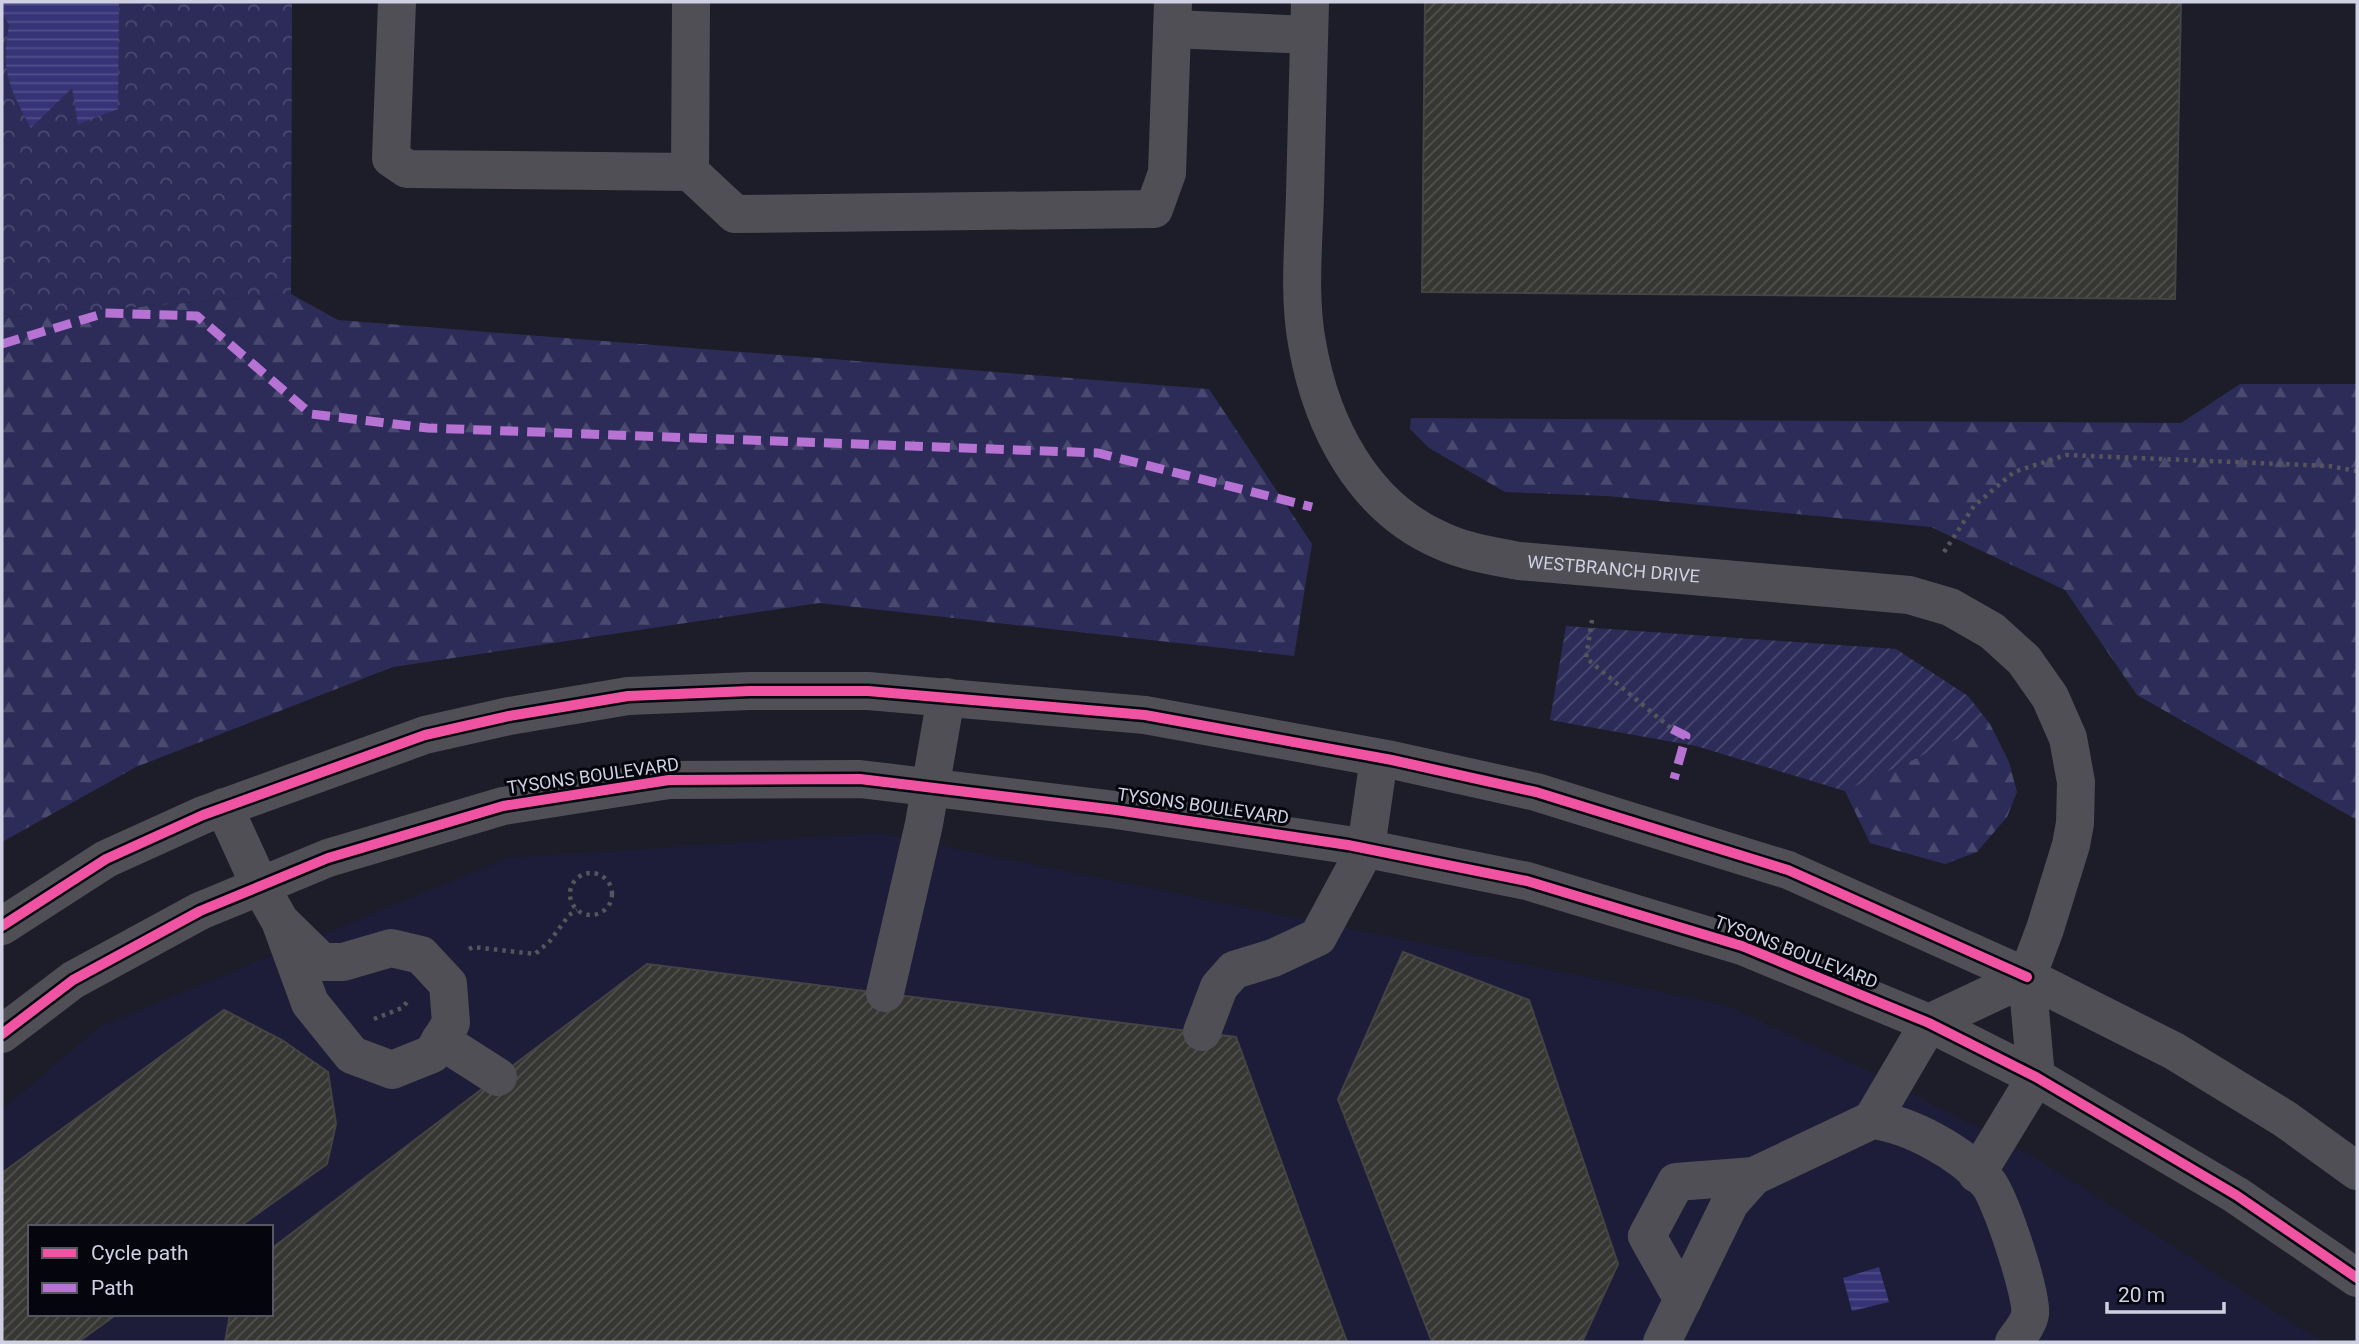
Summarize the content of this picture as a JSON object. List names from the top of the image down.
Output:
{
  "streets": {
    "street": ["WESTBRANCH DRIVE", "TYSONS BOULEVARD"]
  },
  "crossings": [
    ["WESTBRANCH DRIVE", "TYSONS BOULEVARD"]
  ],
  "legend": ["Cycle path", "Path"],
  "scale_bar": "20 m"
}
